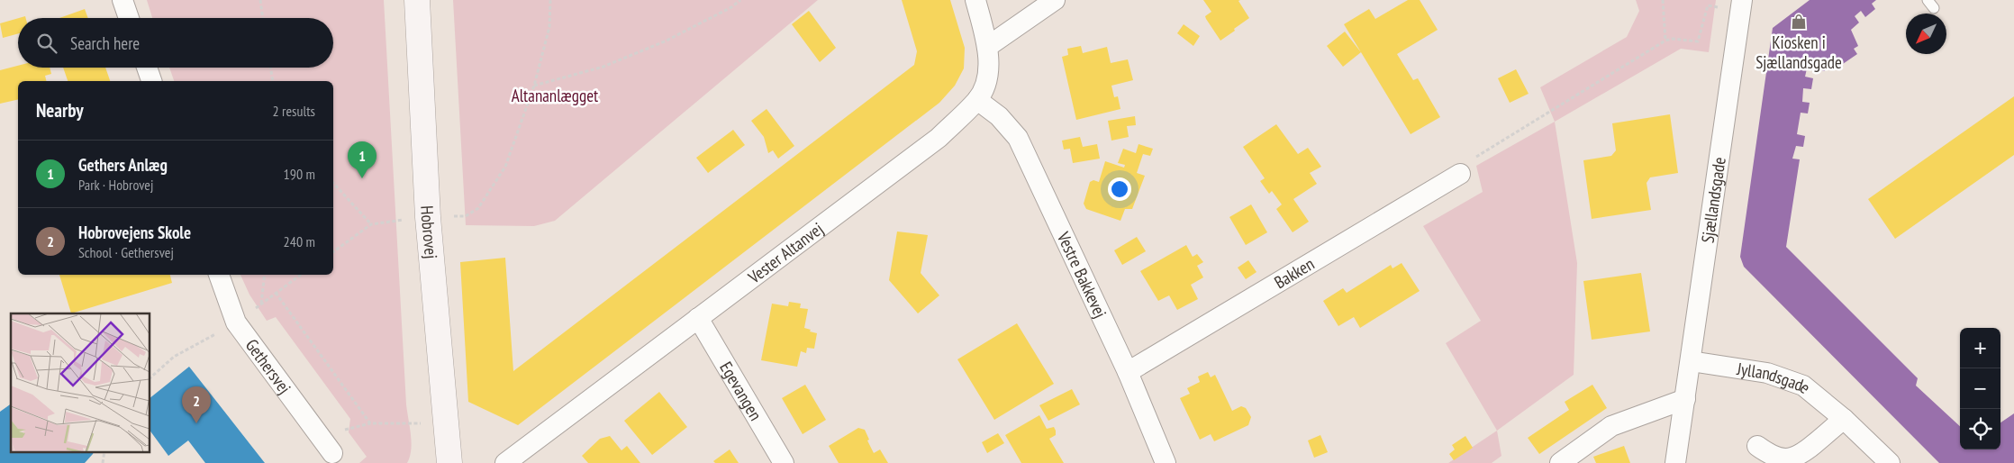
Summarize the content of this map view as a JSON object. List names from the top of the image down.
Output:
{
  "streets": {
    "street": [
      "Sjællandsgade",
      "Hobrovej",
      "Vester Altanvej",
      "Bakken",
      "Vestre Bakkevej",
      "Gethersvej",
      "Jyllandsgade",
      "Egevangen"
    ]
  },
  "crossings": [
    ["Sjællandsgade", "Jyllandsgade"],
    ["Vester Altanvej", "Vestre Bakkevej"],
    ["Vester Altanvej", "Egevangen"],
    ["Bakken", "Vestre Bakkevej"]
  ],
  "parks": ["Altananlægget"],
  "places": {
    "shop": ["Kiosken i Sjællandsgade"]
  },
  "north": "bottom left",
  "page": {
    "search": "Search here",
    "heading": ["Nearby", "2 results"],
    "list": [
      {
        "mark": "1",
        "name": "Gethers Anlæg",
        "note": "Park · Hobrovej",
        "value": "190 m"
      },
      {
        "mark": "2",
        "name": "Hobrovejens Skole",
        "note": "School · Gethersvej",
        "value": "240 m"
      }
    ],
    "pins": ["1", "2"],
    "map_buttons": ["+", "−"]
  }
}
